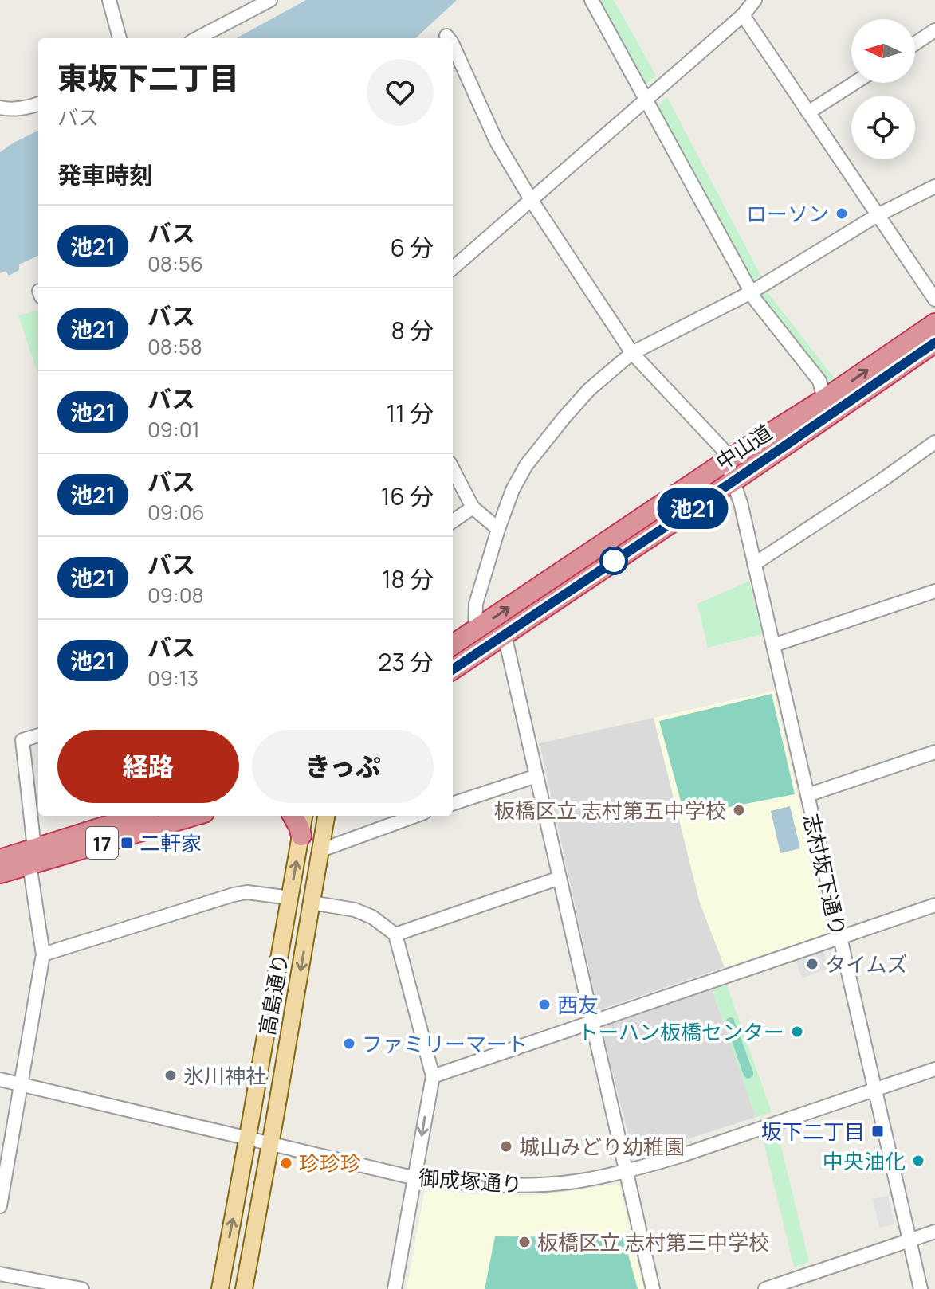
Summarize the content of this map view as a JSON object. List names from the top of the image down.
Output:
{
  "streets": {
    "highway": ["中山道", "17"],
    "main road": ["高島通り"],
    "street": ["志村坂下通り", "御成塚通り"]
  },
  "crossings": [
    ["中山道", "志村坂下通り"],
    ["志村坂下通り", "御成塚通り"],
    ["高島通り", "御成塚通り"]
  ],
  "places": {
    "other": [
      "ローソン",
      "板橋区立 志村第五中学校",
      "タイムズ",
      "西友",
      "トーハン板橋センター",
      "ファミリーマート",
      "氷川神社",
      "城山みどり幼稚園",
      "中央油化",
      "珍珍珍",
      "板橋区立 志村第三中学校"
    ],
    "transit": ["二軒家", "坂下二丁目"]
  },
  "lines": ["bus line 池21"],
  "north": "left",
  "page": {
    "on_map": "池21",
    "heading": [
      ["東坂下二丁目", "バス"],
      "発車時刻"
    ],
    "list": [
      {
        "mark": "池21",
        "name": "バス",
        "note": "08:56",
        "value": "6 分"
      },
      {
        "mark": "池21",
        "name": "バス",
        "note": "08:58",
        "value": "8 分"
      },
      {
        "mark": "池21",
        "name": "バス",
        "note": "09:01",
        "value": "11 分"
      },
      {
        "mark": "池21",
        "name": "バス",
        "note": "09:06",
        "value": "16 分"
      },
      {
        "mark": "池21",
        "name": "バス",
        "note": "09:08",
        "value": "18 分"
      },
      {
        "mark": "池21",
        "name": "バス",
        "note": "09:13",
        "value": "23 分"
      }
    ],
    "buttons": ["経路", "きっぷ"]
  }
}
